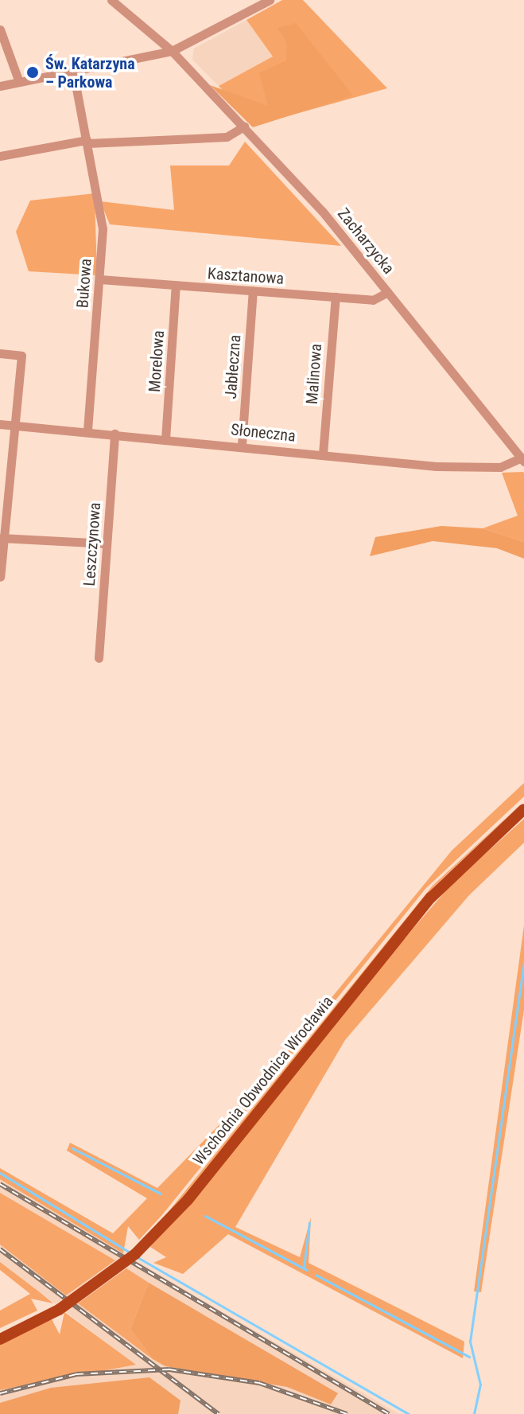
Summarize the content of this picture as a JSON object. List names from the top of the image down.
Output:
{
  "streets": {
    "main road": ["Wschodnia Obwodnica Wrocławia"],
    "street": [
      "Zacharzycka",
      "Kasztanowa",
      "Bukowa",
      "Morelowa",
      "Jabłeczna",
      "Malinowa",
      "Słoneczna",
      "Leszczynowa"
    ]
  },
  "crossings": [
    ["Zacharzycka", "Kasztanowa"],
    ["Zacharzycka", "Słoneczna"],
    ["Kasztanowa", "Bukowa"],
    ["Kasztanowa", "Morelowa"],
    ["Kasztanowa", "Jabłeczna"],
    ["Kasztanowa", "Malinowa"],
    ["Bukowa", "Słoneczna"],
    ["Morelowa", "Słoneczna"],
    ["Jabłeczna", "Słoneczna"],
    ["Malinowa", "Słoneczna"],
    ["Słoneczna", "Leszczynowa"]
  ],
  "places": ["Św. Katarzyna – Parkowa"]
}
